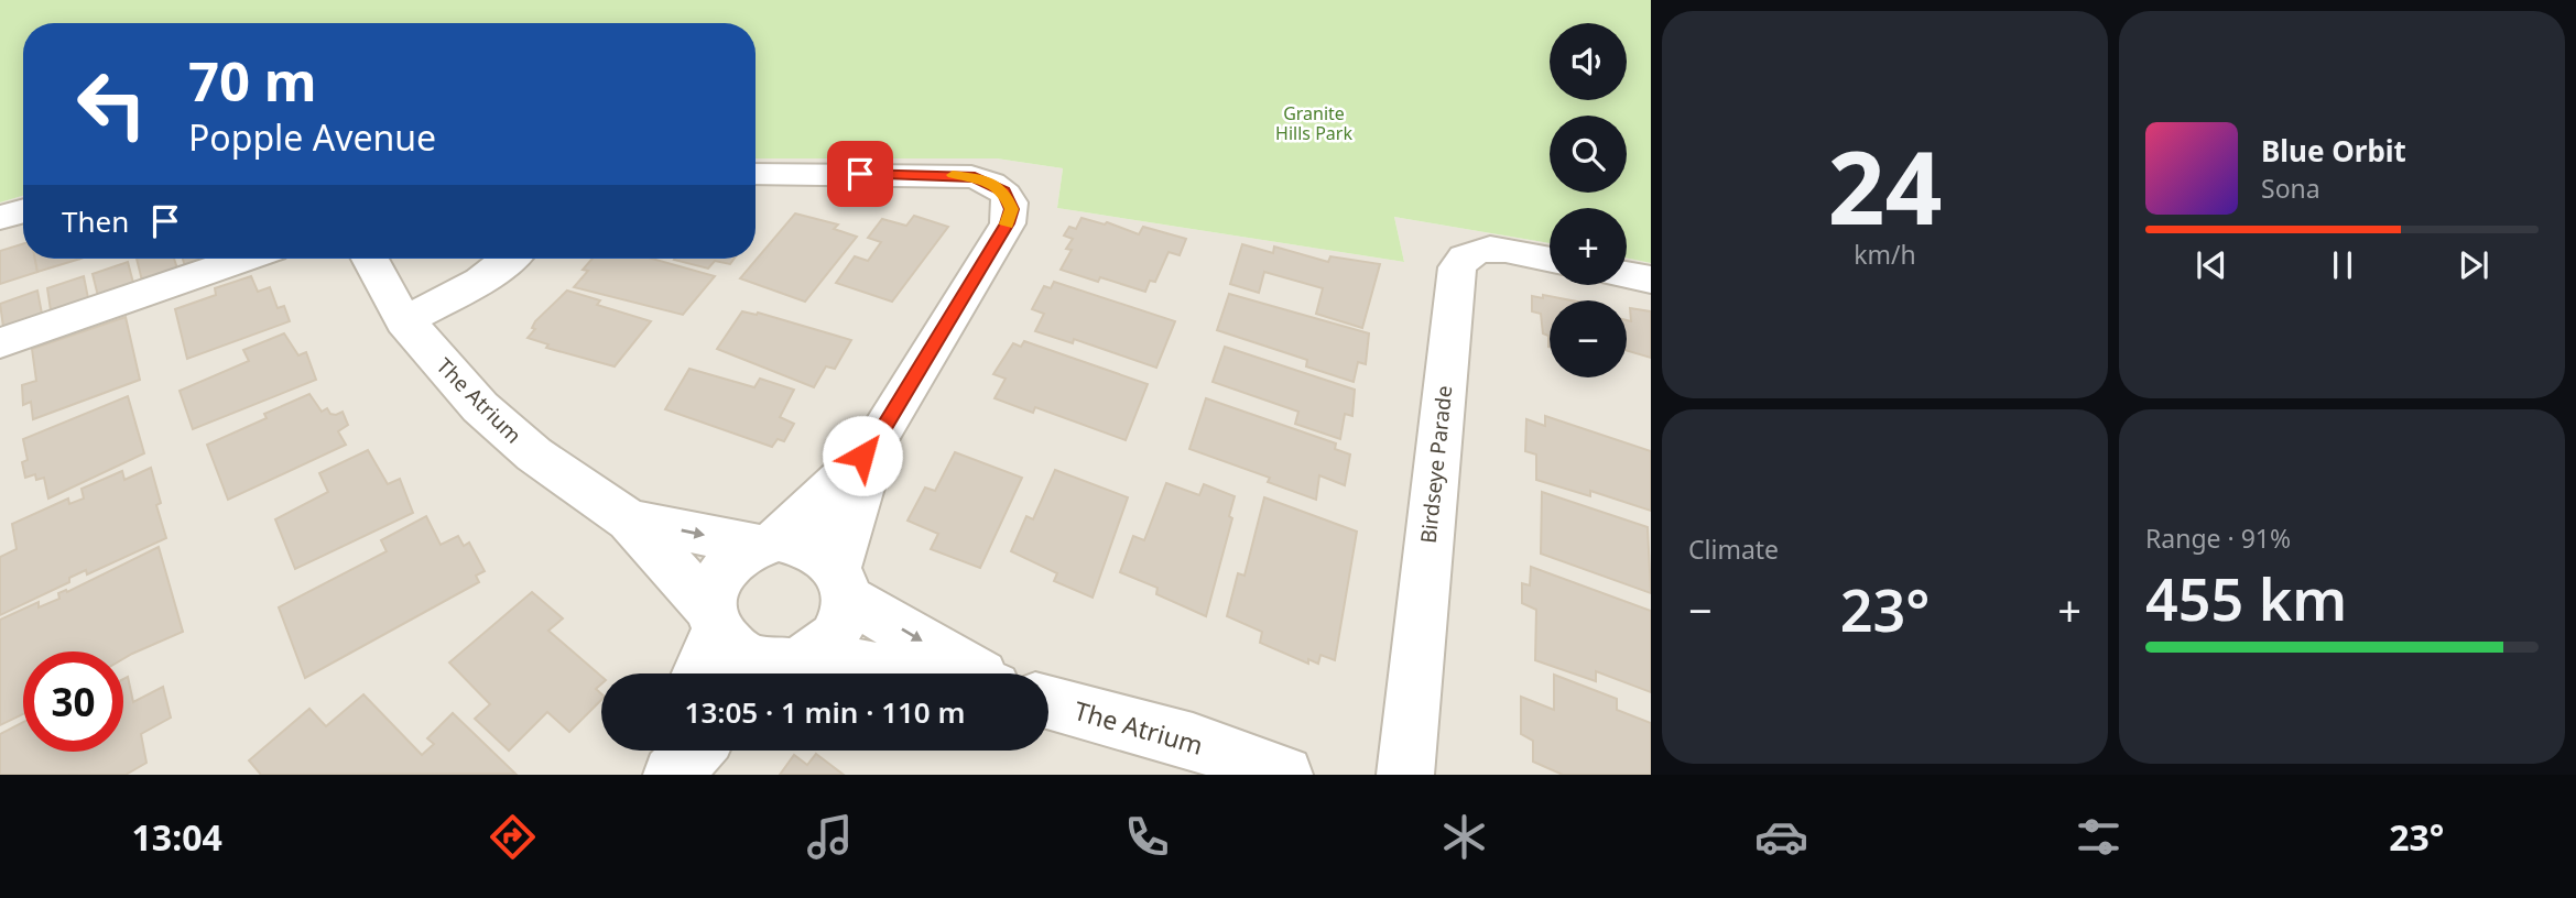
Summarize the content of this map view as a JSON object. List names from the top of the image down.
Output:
{
  "streets": {
    "street": ["The Atrium", "Birdseye Parade"]
  },
  "parks": ["Granite Hills Park"],
  "page": {
    "tile": [
      ["24", "km/h"],
      "Climate",
      ["Range · 91%", "455 km"]
    ],
    "map_buttons": ["+", "−"],
    "turn": ["70 m", "Popple Avenue"],
    "song": ["Blue Orbit", "Sona"],
    "then": "Then",
    "heat": ["−", "23°", "+"],
    "limit": "30",
    "trip": "13:05 · 1 min · 110 m",
    "tabs": ["13:04", "23°"]
  }
}
